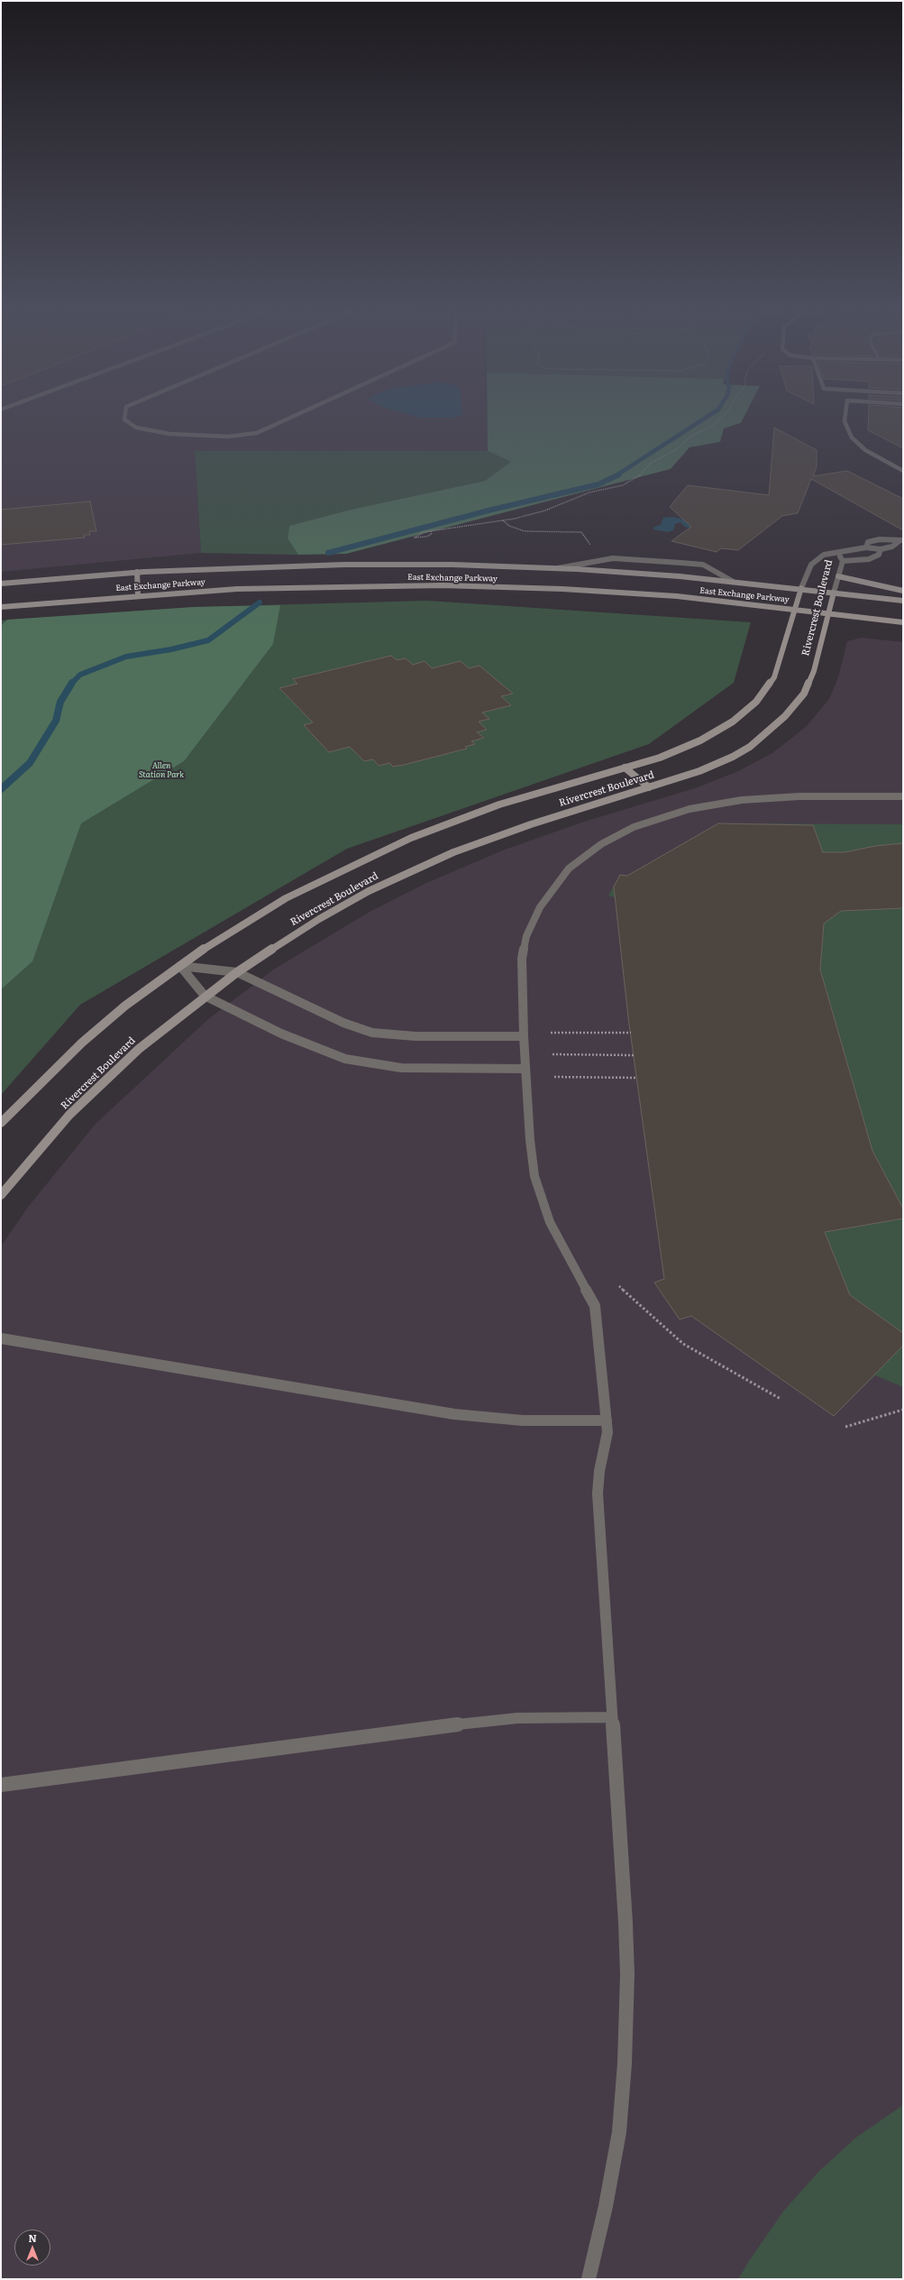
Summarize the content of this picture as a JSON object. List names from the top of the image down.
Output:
{
  "streets": {
    "street": ["East Exchange Parkway", "Rivercrest Boulevard"]
  },
  "crossings": [
    ["East Exchange Parkway", "Rivercrest Boulevard"]
  ],
  "parks": ["Allen Station Park"],
  "north": "top"
}
